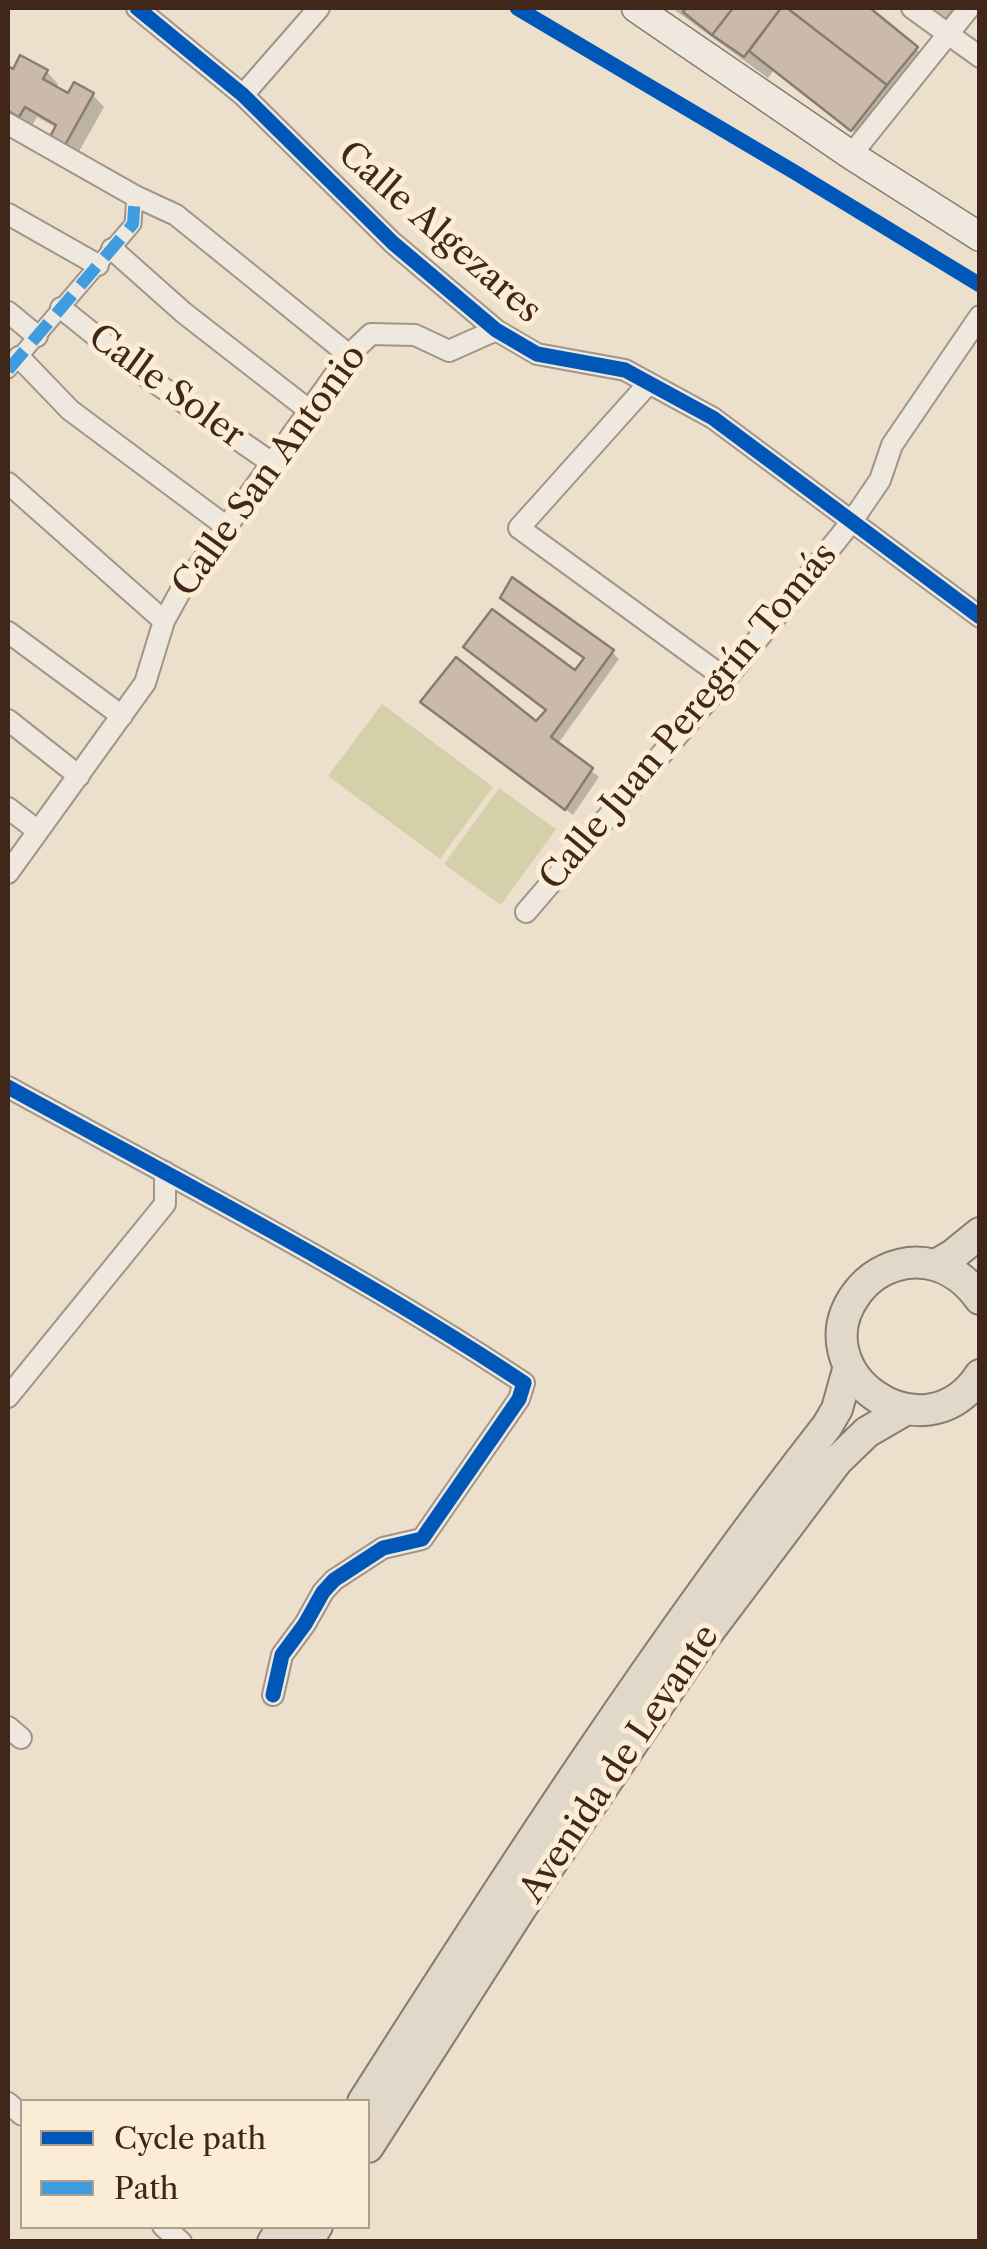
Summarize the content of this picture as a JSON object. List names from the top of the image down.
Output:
{
  "streets": {
    "main road": ["Avenida de Levante"],
    "street": [
      "Calle Algezares",
      "Calle Soler",
      "Calle San Antonio",
      "Calle Juan Peregrín Tomás"
    ]
  },
  "crossings": [
    ["Calle Algezares", "Calle San Antonio"],
    ["Calle Algezares", "Calle Juan Peregrín Tomás"],
    ["Calle Soler", "Calle San Antonio"]
  ],
  "legend": ["Cycle path", "Path"]
}
